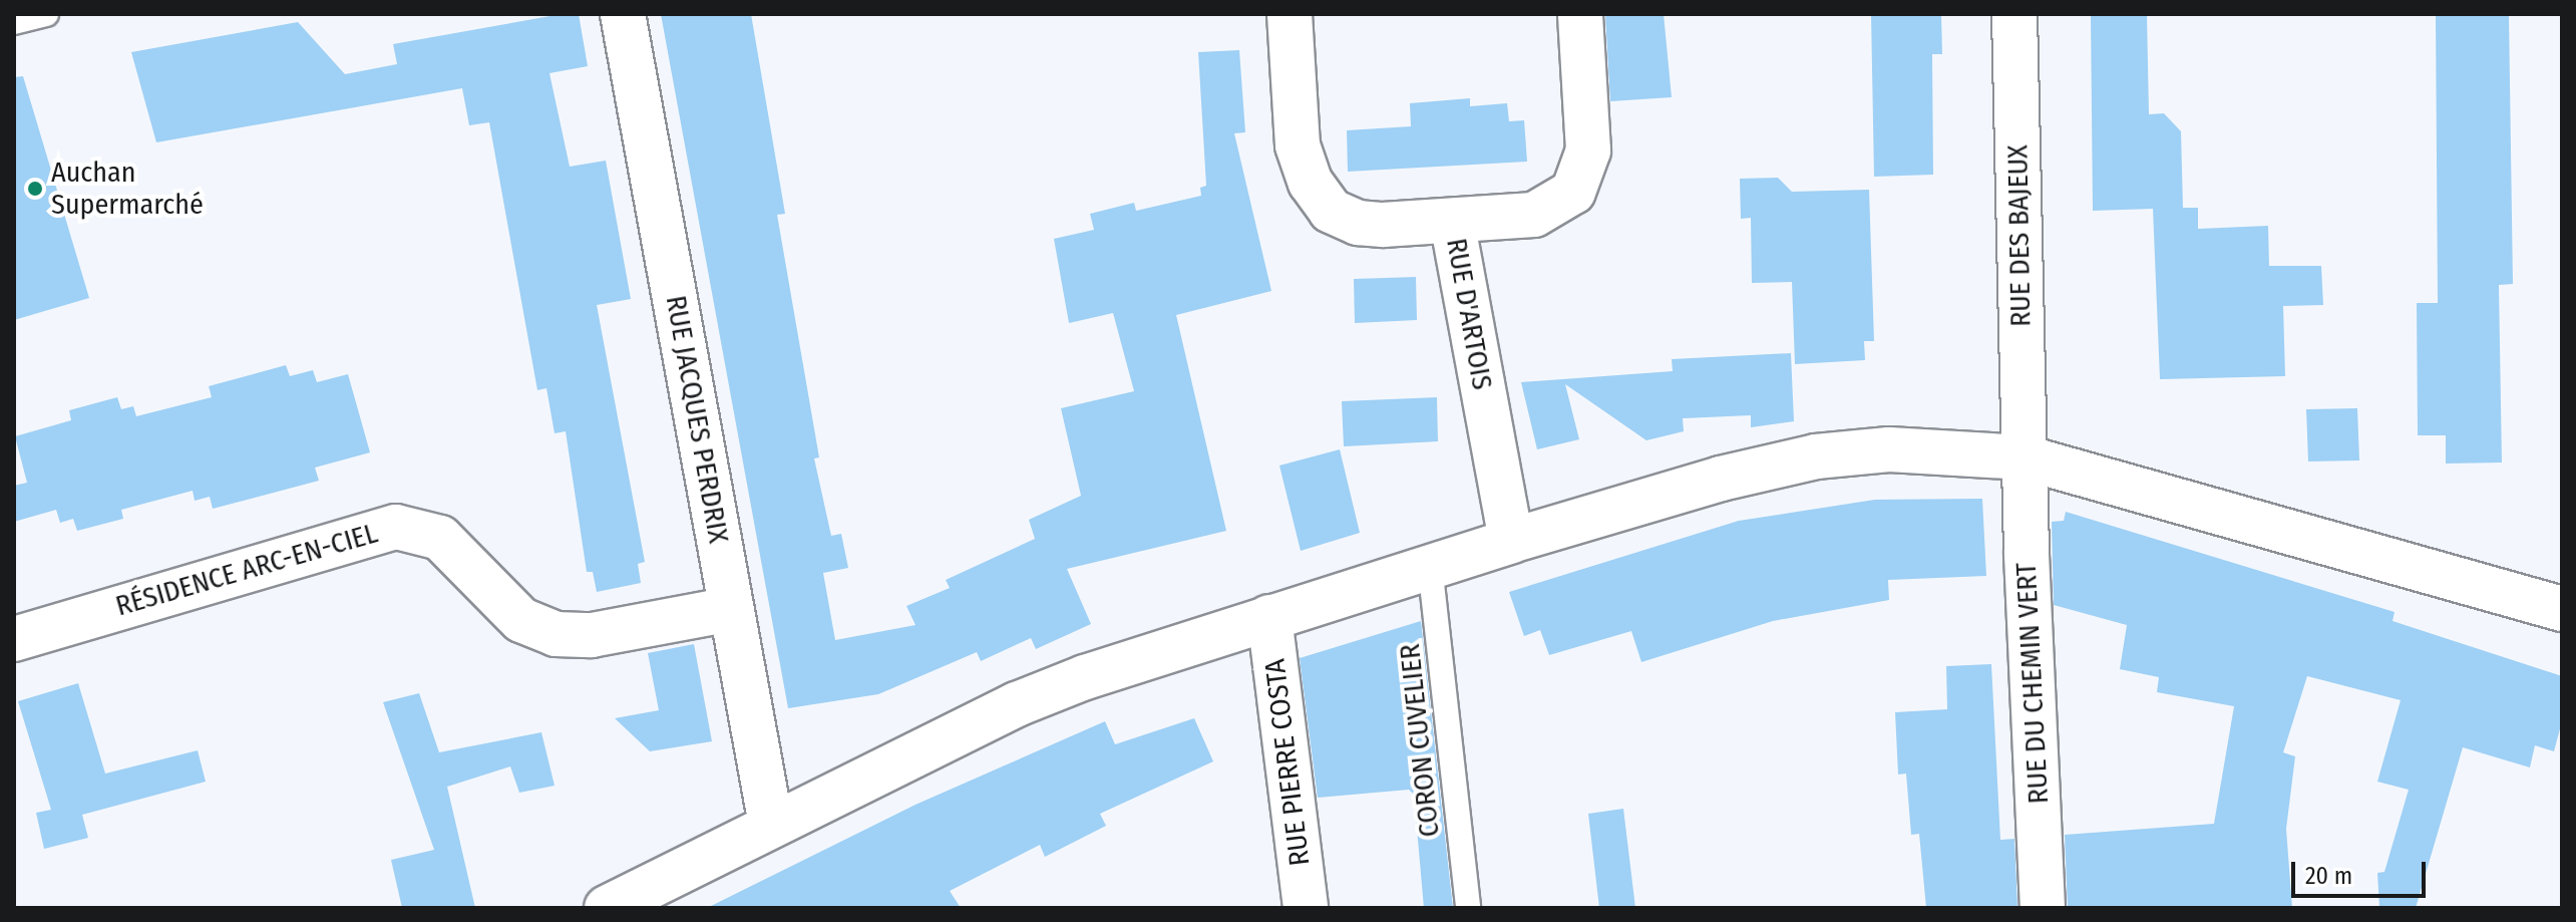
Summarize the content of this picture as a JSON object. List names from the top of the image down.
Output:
{
  "streets": {
    "street": [
      "RUE DES BAJEUX",
      "RUE D'ARTOIS",
      "RUE JACQUES PERDRIX",
      "RÉSIDENCE ARC-EN-CIEL",
      "RUE DU CHEMIN VERT",
      "RUE PIERRE COSTA"
    ],
    "lane": ["CORON CUVELIER"]
  },
  "crossings": [
    ["RUE DES BAJEUX", "RUE DU CHEMIN VERT"],
    ["RUE JACQUES PERDRIX", "RÉSIDENCE ARC-EN-CIEL"]
  ],
  "places": ["Auchan Supermarché"],
  "scale_bar": "20 m"
}
